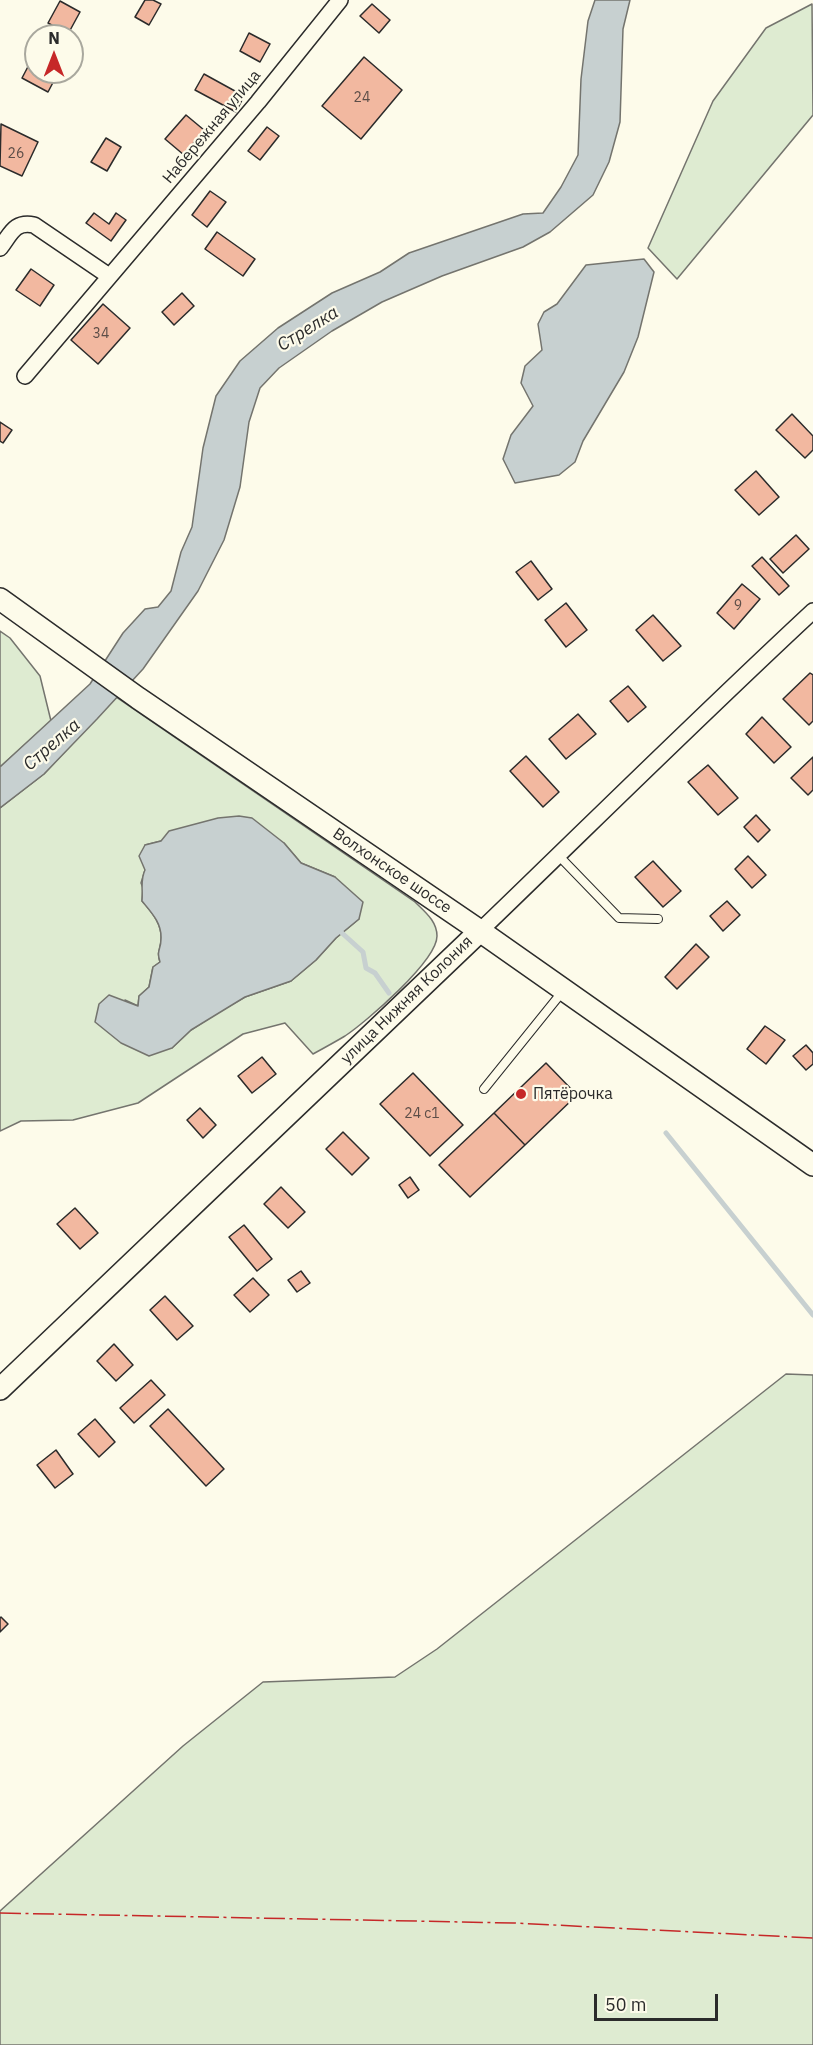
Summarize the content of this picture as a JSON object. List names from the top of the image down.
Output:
{
  "streets": {
    "main road": ["Волхонское шоссе", "улица Нижняя Колония"],
    "street": ["Набережная улица"]
  },
  "crossings": [
    ["Волхонское шоссе", "улица Нижняя Колония"]
  ],
  "water": ["Стрелка"],
  "places": ["Пятёрочка"],
  "house_numbers": [
    "24",
    "26",
    "34",
    "9",
    "24 с1"
  ],
  "scale_bar": "50 m",
  "north": "top"
}
